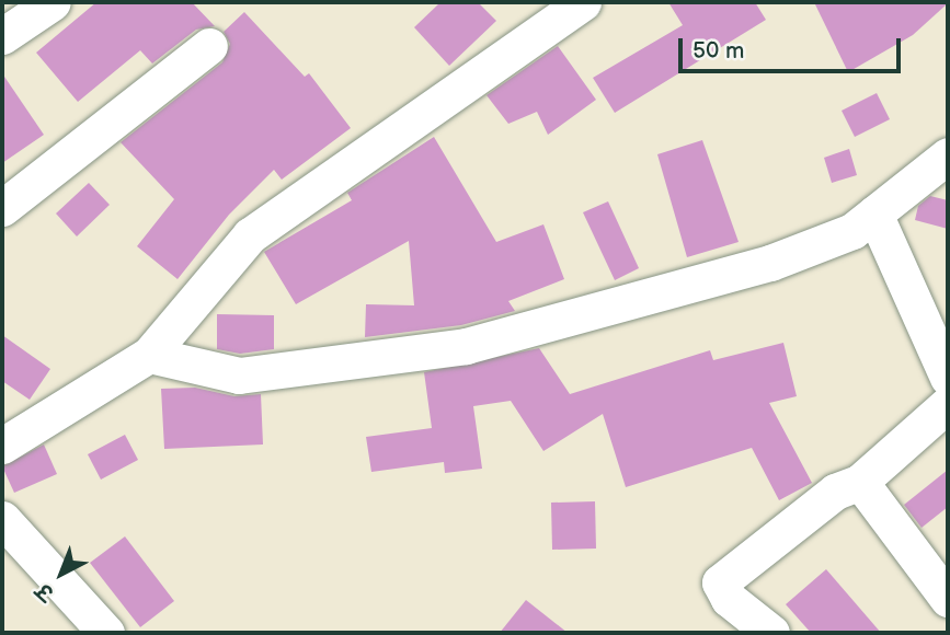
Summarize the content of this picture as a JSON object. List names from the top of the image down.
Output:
{
  "scale_bar": "50 m",
  "north": "bottom left"
}
